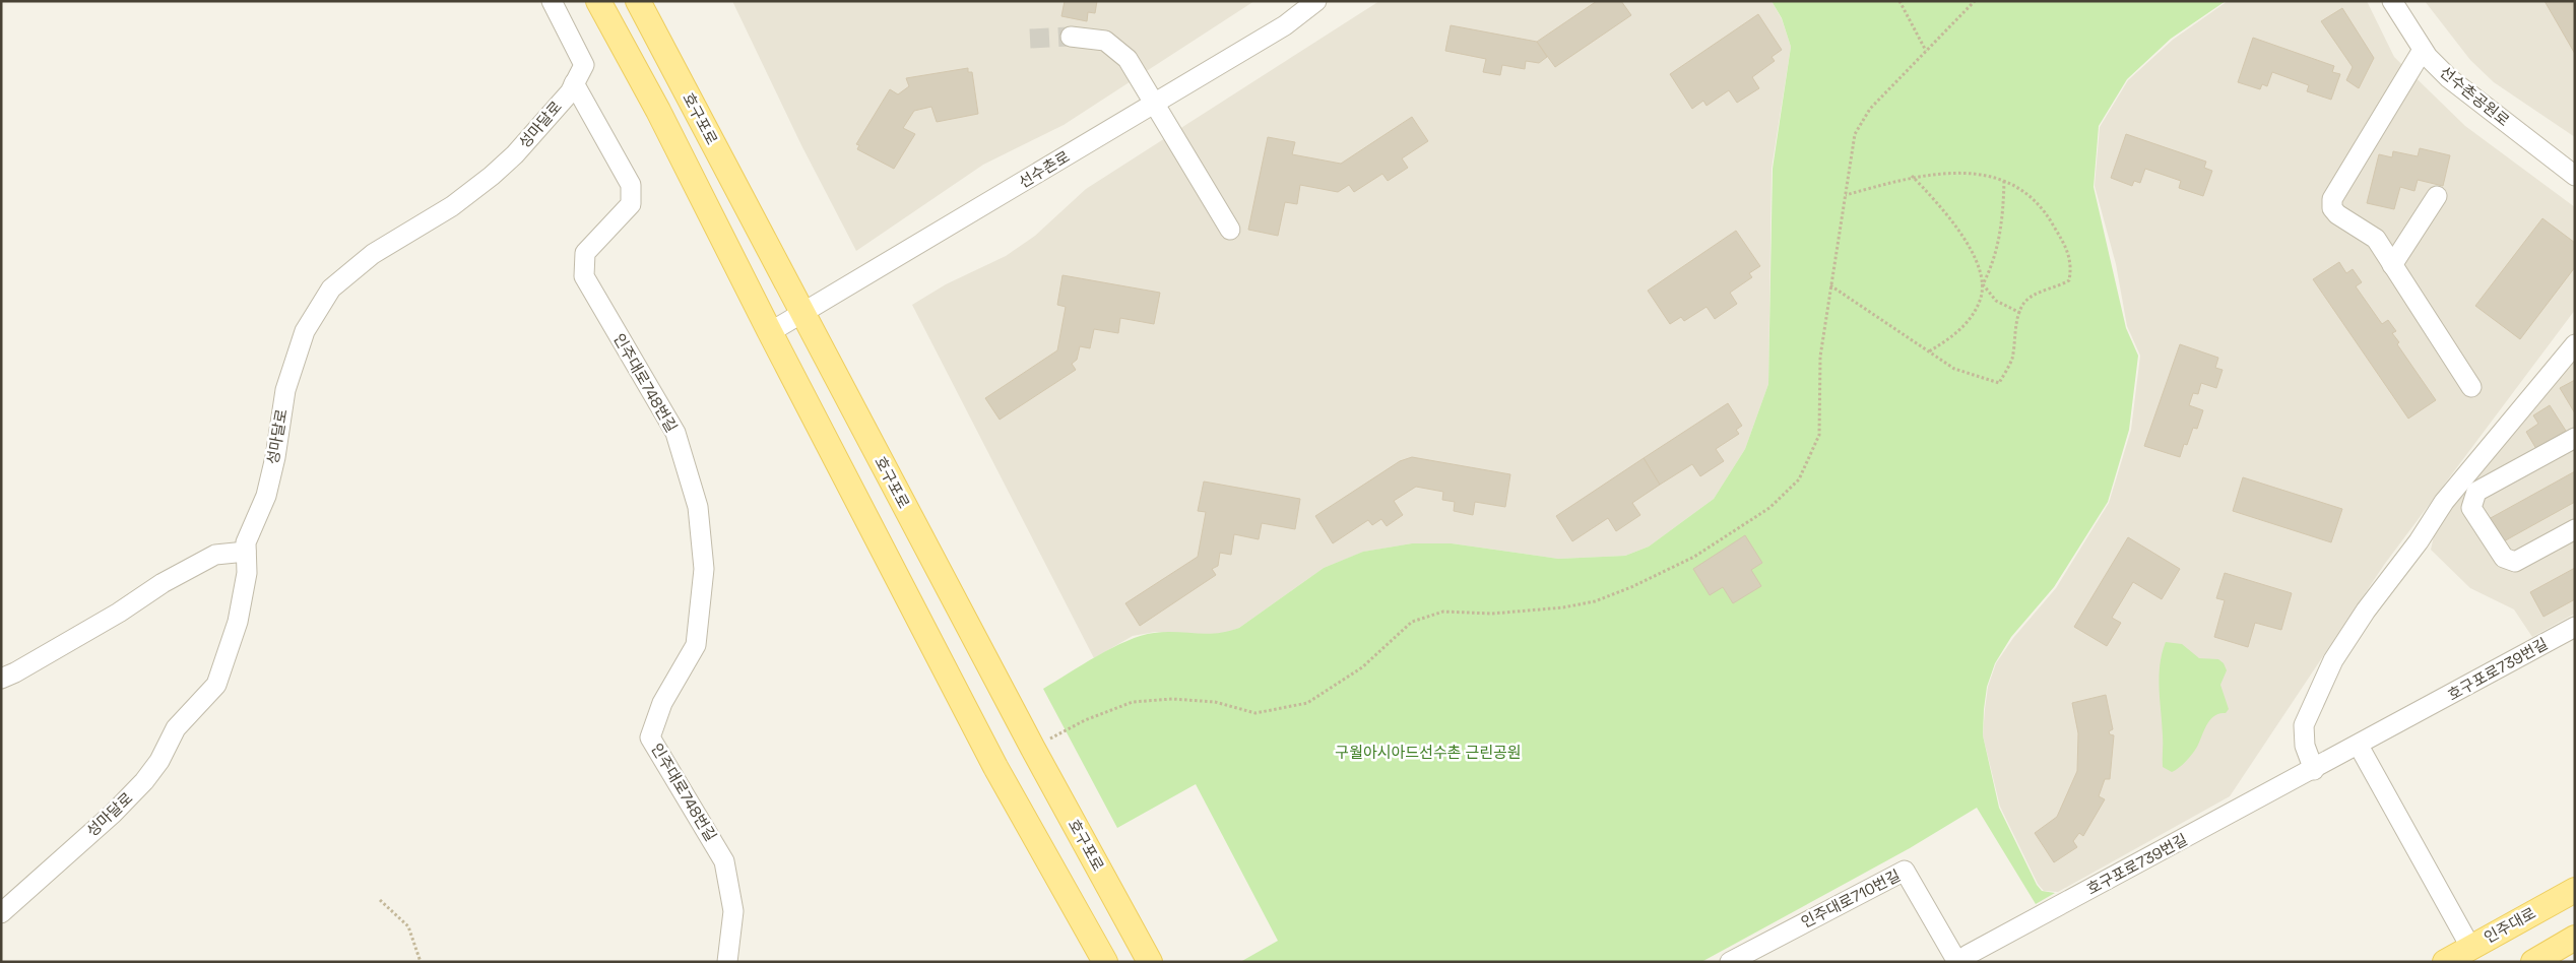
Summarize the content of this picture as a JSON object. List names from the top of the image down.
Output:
{
  "streets": {
    "main road": ["호구포로", "인주대로"],
    "street": [
      "선수촌공원로",
      "성마달로",
      "선수촌로",
      "인주대로748번길",
      "호구포로739번길",
      "인주대로710번길"
    ]
  },
  "crossings": [
    ["호구포로", "선수촌로"],
    ["성마달로", "인주대로748번길"],
    ["호구포로739번길", "인주대로710번길"]
  ],
  "parks": ["구월아시아드선수촌 근린공원"]
}
